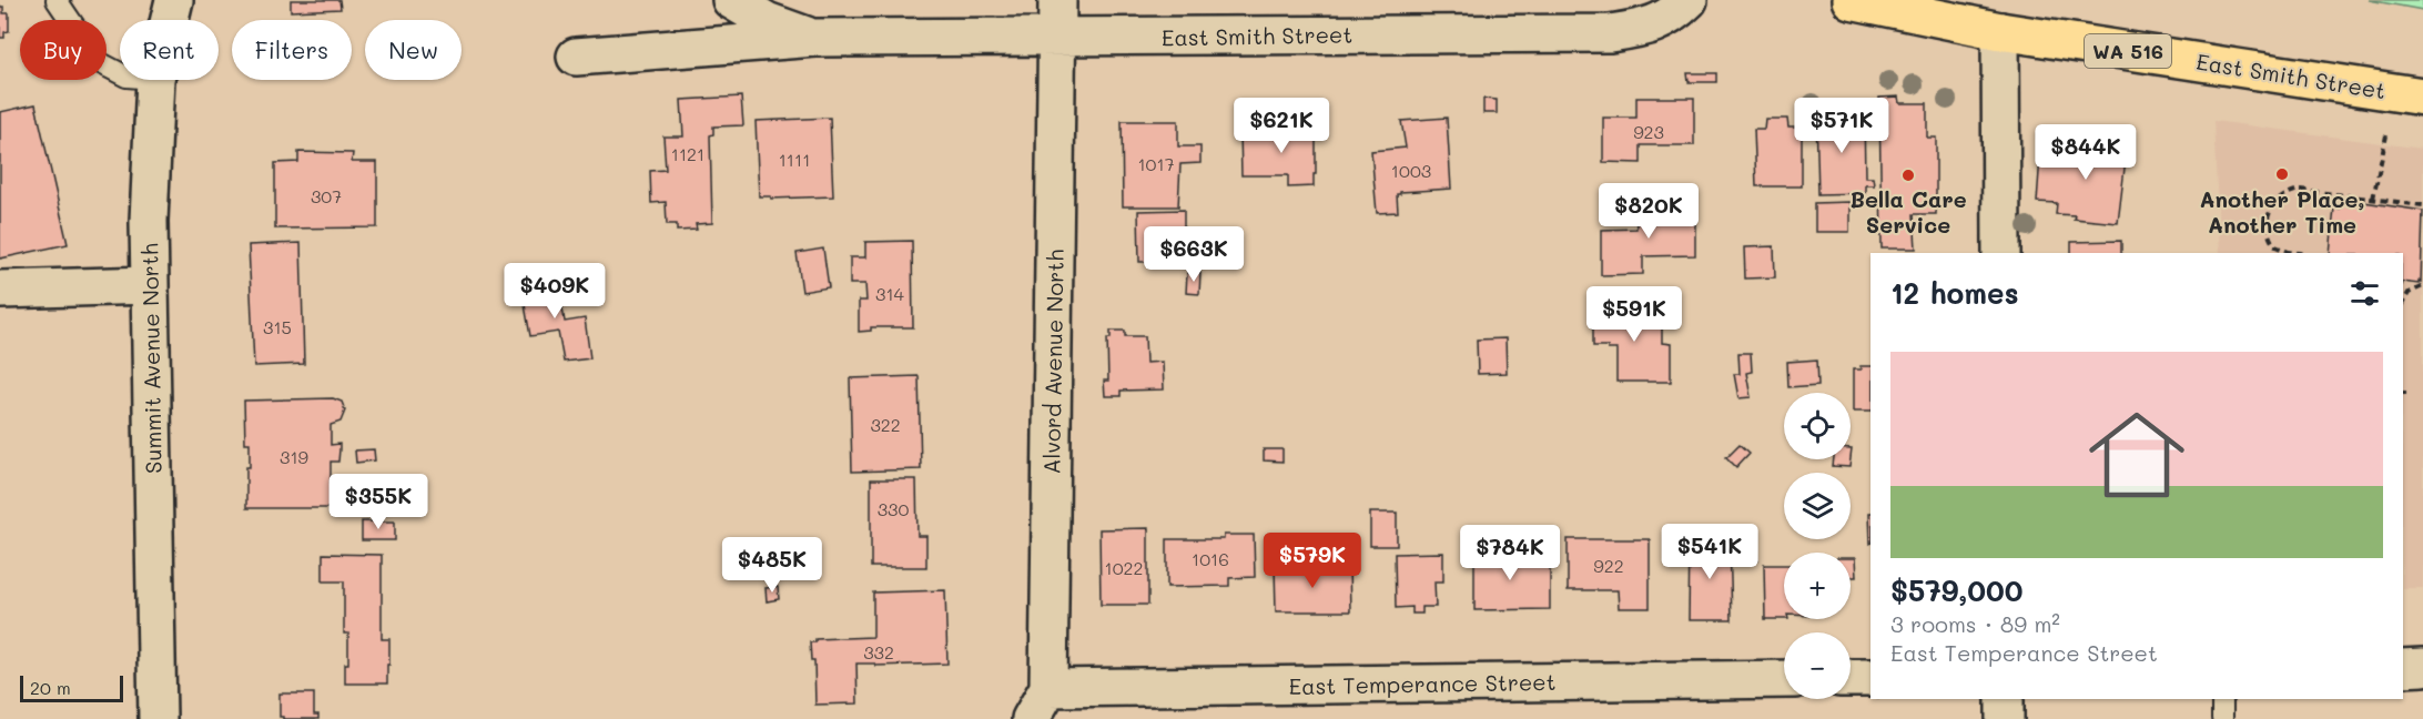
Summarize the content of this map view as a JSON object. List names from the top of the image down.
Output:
{
  "streets": {
    "main road": ["East Smith Street", "WA 516"],
    "street": ["Summit Avenue North", "Alvord Avenue North", "East Temperance Street"]
  },
  "crossings": [
    ["East Smith Street", "WA 516"],
    ["East Smith Street", "Alvord Avenue North"],
    ["Alvord Avenue North", "East Temperance Street"]
  ],
  "places": ["Another Place, Another Time", "Bella Care Service"],
  "house_numbers": [
    "923",
    "1121",
    "1111",
    "1017",
    "1003",
    "307",
    "314",
    "315",
    "322",
    "319",
    "330",
    "1016",
    "922",
    "1022",
    "332"
  ],
  "scale_bar": "20 m",
  "page": {
    "chip": [
      "Buy",
      "Rent",
      "Filters",
      "New"
    ],
    "price": [
      "$621K",
      "$571K",
      "$844K",
      "$820K",
      "$663K",
      "$409K",
      "$591K",
      "$355K",
      "$541K",
      "$784K",
      "$579K",
      "$485K"
    ],
    "heading": "12 homes",
    "list": [
      {
        "name": "$579,000",
        "note": "3 rooms · 89 m² · East Temperance Street"
      }
    ],
    "map_buttons": ["+", "−"],
    "scale": "20 m"
  }
}
